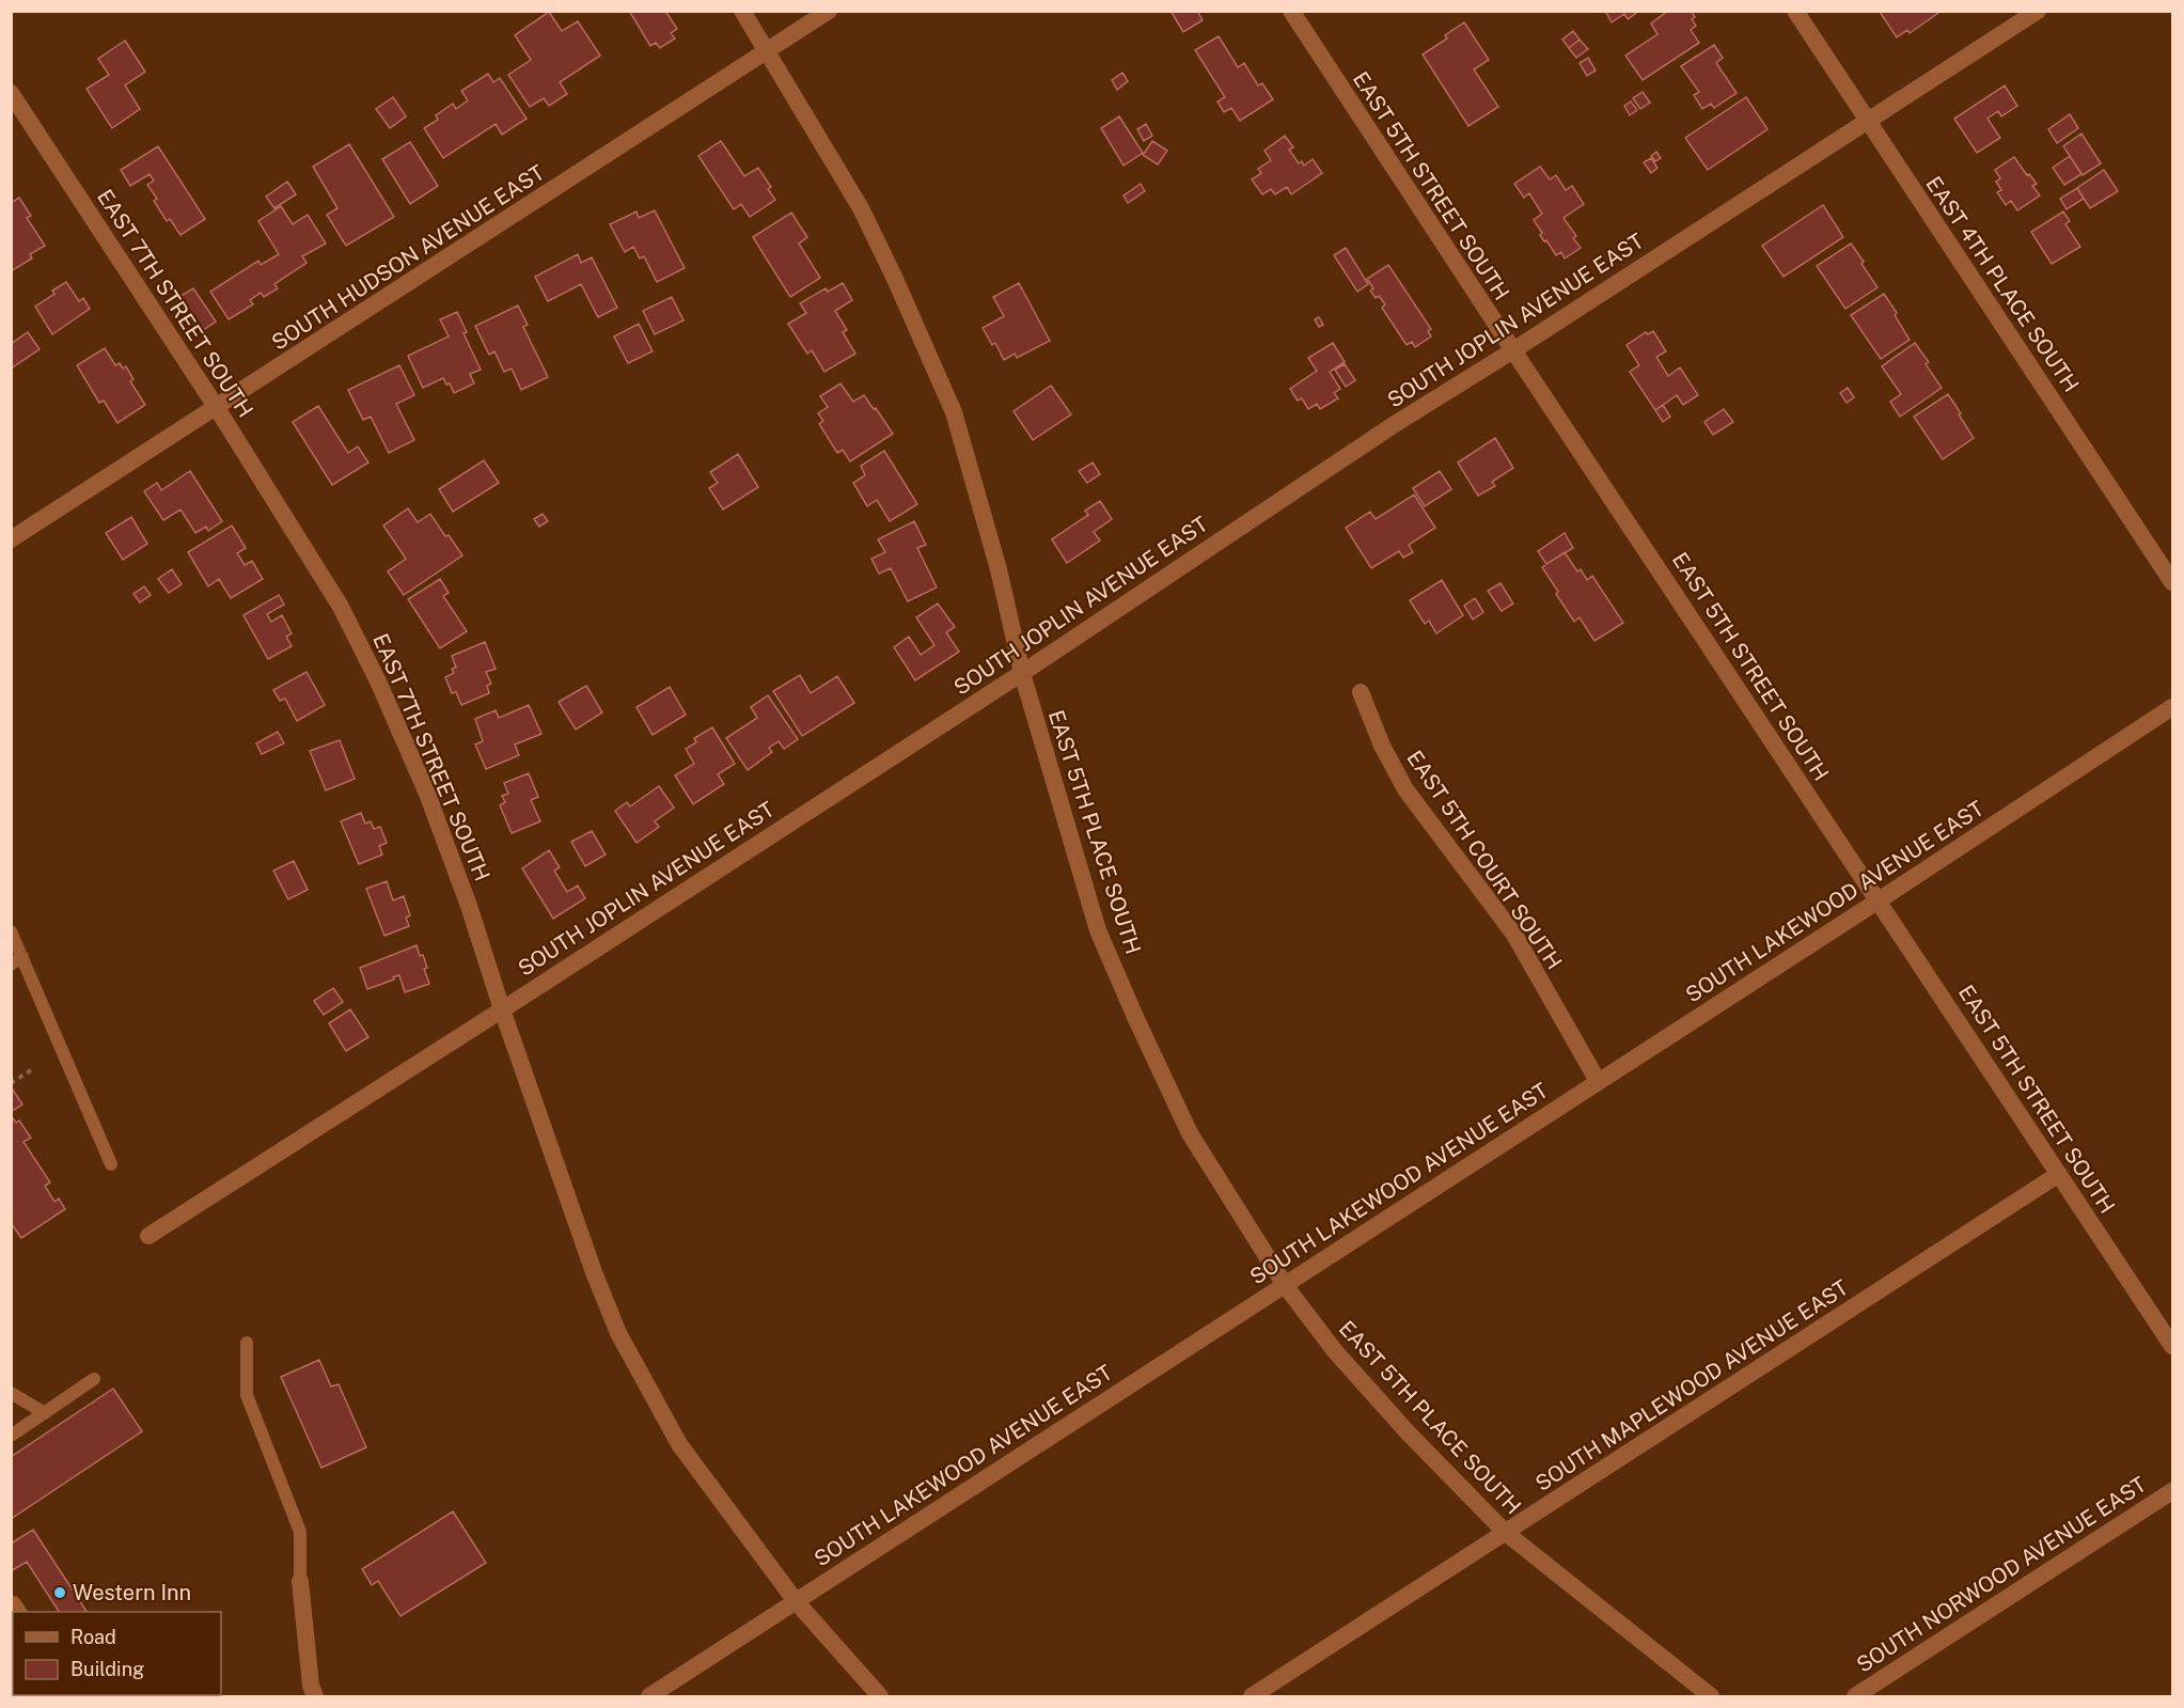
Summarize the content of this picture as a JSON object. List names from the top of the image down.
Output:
{
  "streets": {
    "street": [
      "EAST 5TH STREET SOUTH",
      "SOUTH HUDSON AVENUE EAST",
      "EAST 4TH PLACE SOUTH",
      "EAST 7TH STREET SOUTH",
      "SOUTH JOPLIN AVENUE EAST",
      "EAST 5TH PLACE SOUTH",
      "EAST 5TH COURT SOUTH",
      "SOUTH LAKEWOOD AVENUE EAST",
      "SOUTH MAPLEWOOD AVENUE EAST",
      "SOUTH NORWOOD AVENUE EAST"
    ]
  },
  "crossings": [
    ["EAST 5TH STREET SOUTH", "SOUTH JOPLIN AVENUE EAST"],
    ["EAST 5TH STREET SOUTH", "SOUTH LAKEWOOD AVENUE EAST"],
    ["EAST 5TH STREET SOUTH", "SOUTH MAPLEWOOD AVENUE EAST"],
    ["SOUTH HUDSON AVENUE EAST", "EAST 7TH STREET SOUTH"],
    ["SOUTH HUDSON AVENUE EAST", "EAST 5TH PLACE SOUTH"],
    ["EAST 4TH PLACE SOUTH", "SOUTH JOPLIN AVENUE EAST"],
    ["EAST 7TH STREET SOUTH", "SOUTH JOPLIN AVENUE EAST"],
    ["EAST 7TH STREET SOUTH", "SOUTH LAKEWOOD AVENUE EAST"],
    ["SOUTH JOPLIN AVENUE EAST", "EAST 5TH PLACE SOUTH"],
    ["EAST 5TH PLACE SOUTH", "SOUTH LAKEWOOD AVENUE EAST"],
    ["EAST 5TH PLACE SOUTH", "SOUTH MAPLEWOOD AVENUE EAST"],
    ["EAST 5TH COURT SOUTH", "SOUTH LAKEWOOD AVENUE EAST"]
  ],
  "places": ["Western Inn"],
  "legend": ["Road", "Building"]
}
